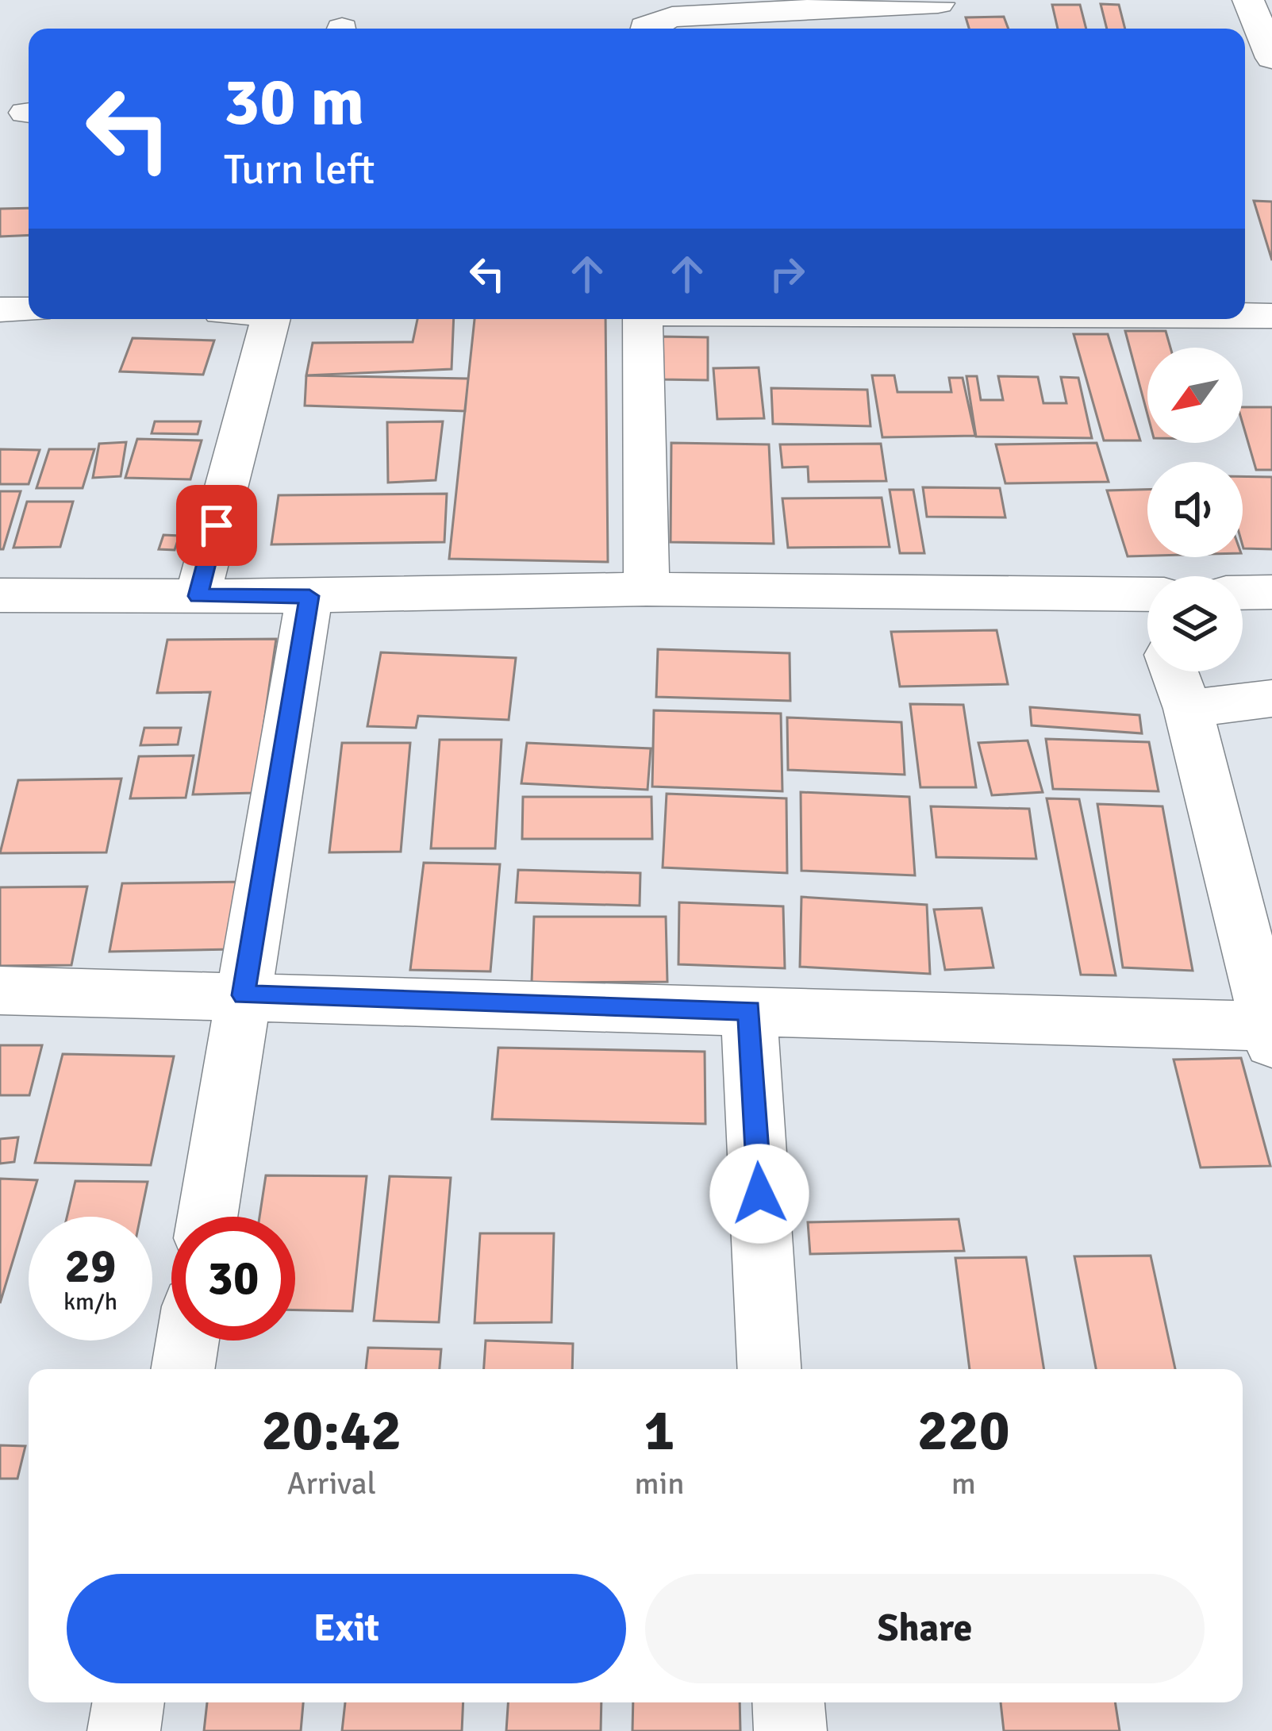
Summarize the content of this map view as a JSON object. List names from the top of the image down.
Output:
{
  "north": "bottom left",
  "page": {
    "turn": ["30 m", "Turn left"],
    "speed": "29 km/h",
    "limit": "30",
    "eta": [
      "20:42",
      "Arrival",
      "1",
      "min",
      "220",
      "m"
    ],
    "buttons": ["Exit", "Share"]
  }
}
